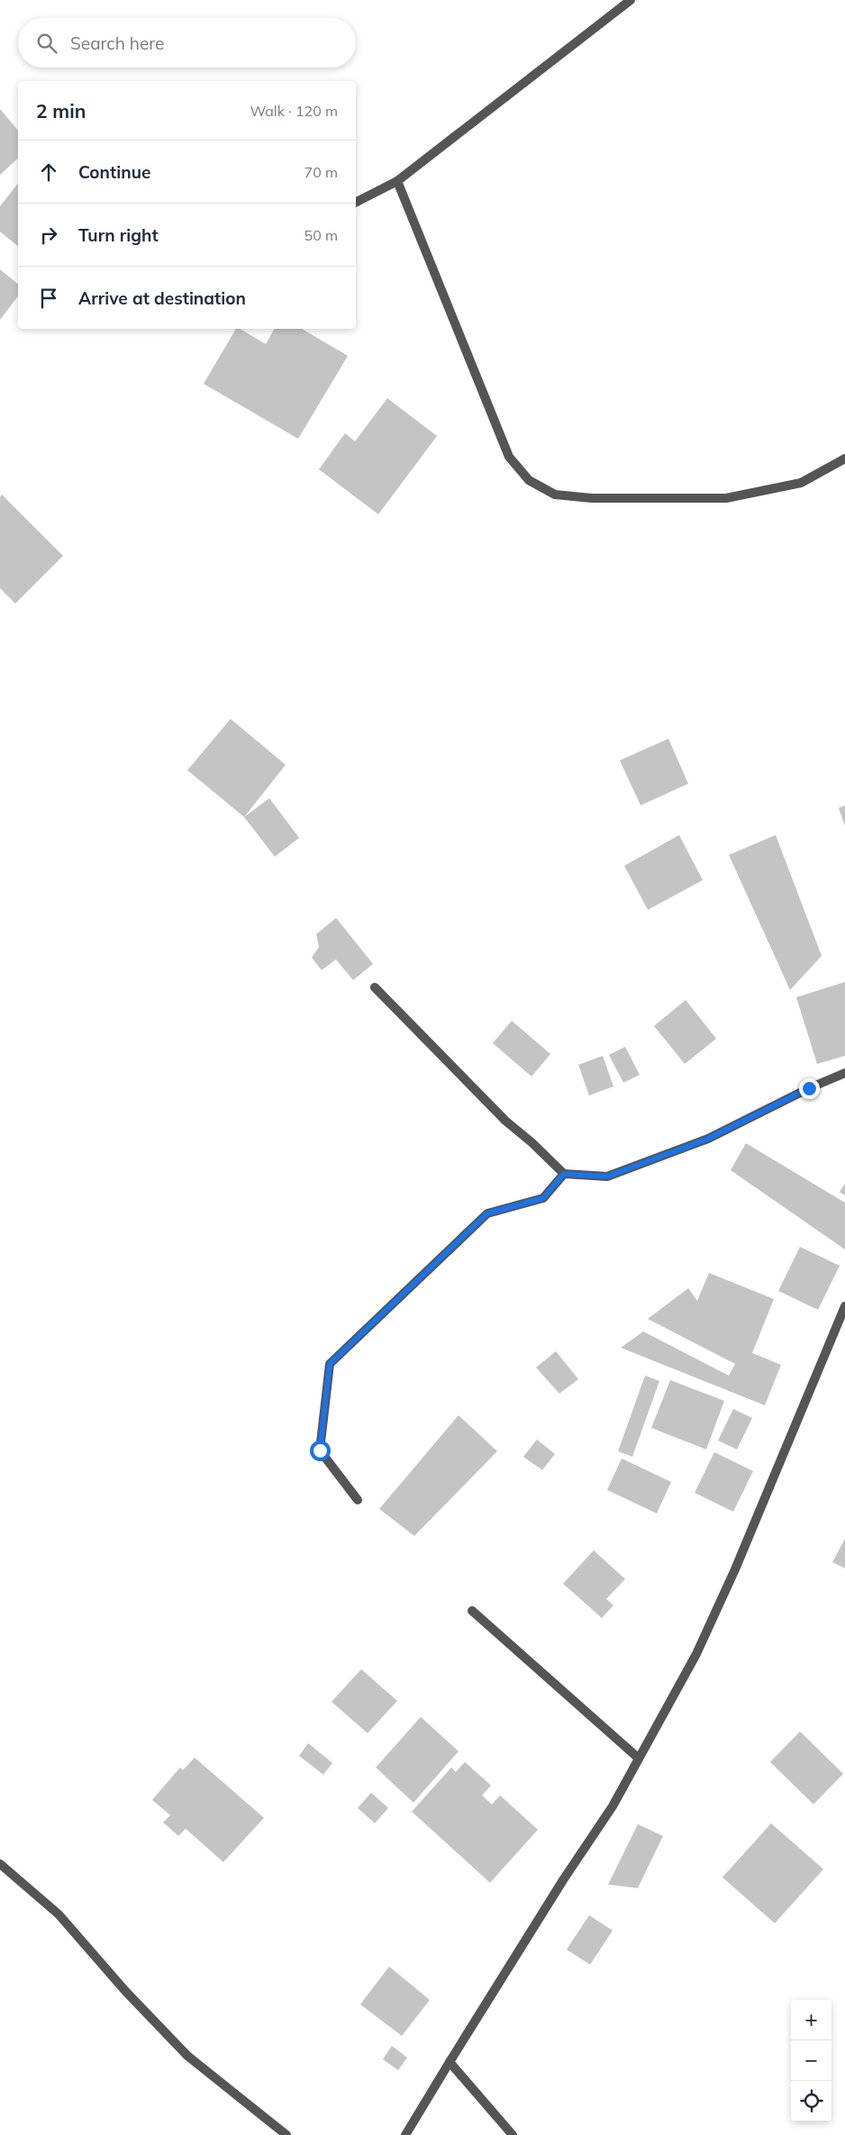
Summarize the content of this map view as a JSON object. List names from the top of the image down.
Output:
{
  "page": {
    "search": "Search here",
    "heading": ["2 min", "Walk · 120 m"],
    "list": [
      ["Continue", "70 m"],
      ["Turn right", "50 m"],
      "Arrive at destination"
    ],
    "map_buttons": ["+", "−"]
  }
}
